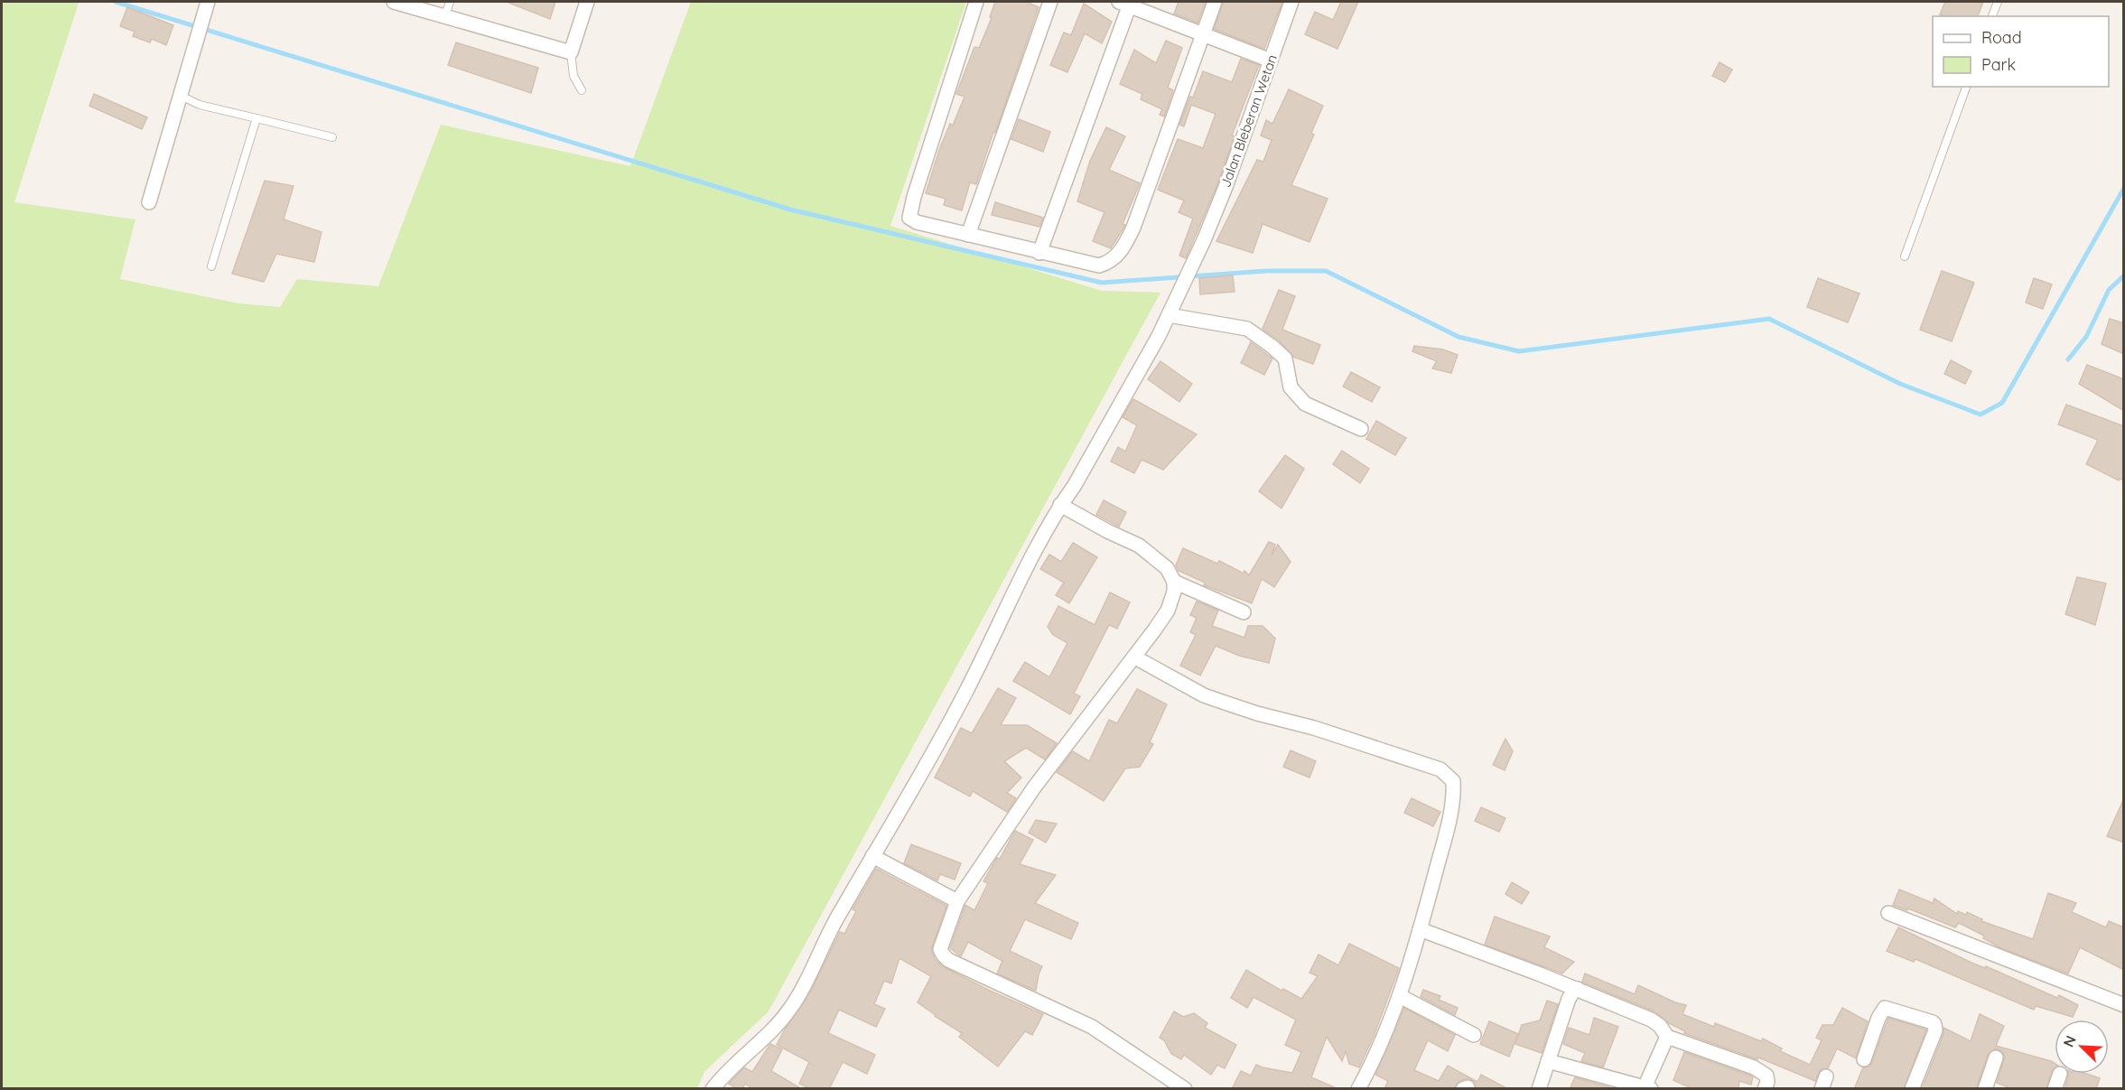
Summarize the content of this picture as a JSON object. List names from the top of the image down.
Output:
{
  "streets": {
    "street": ["Jalan Bleberan Wetan"]
  },
  "legend": ["Road", "Park"],
  "north": "top left"
}
